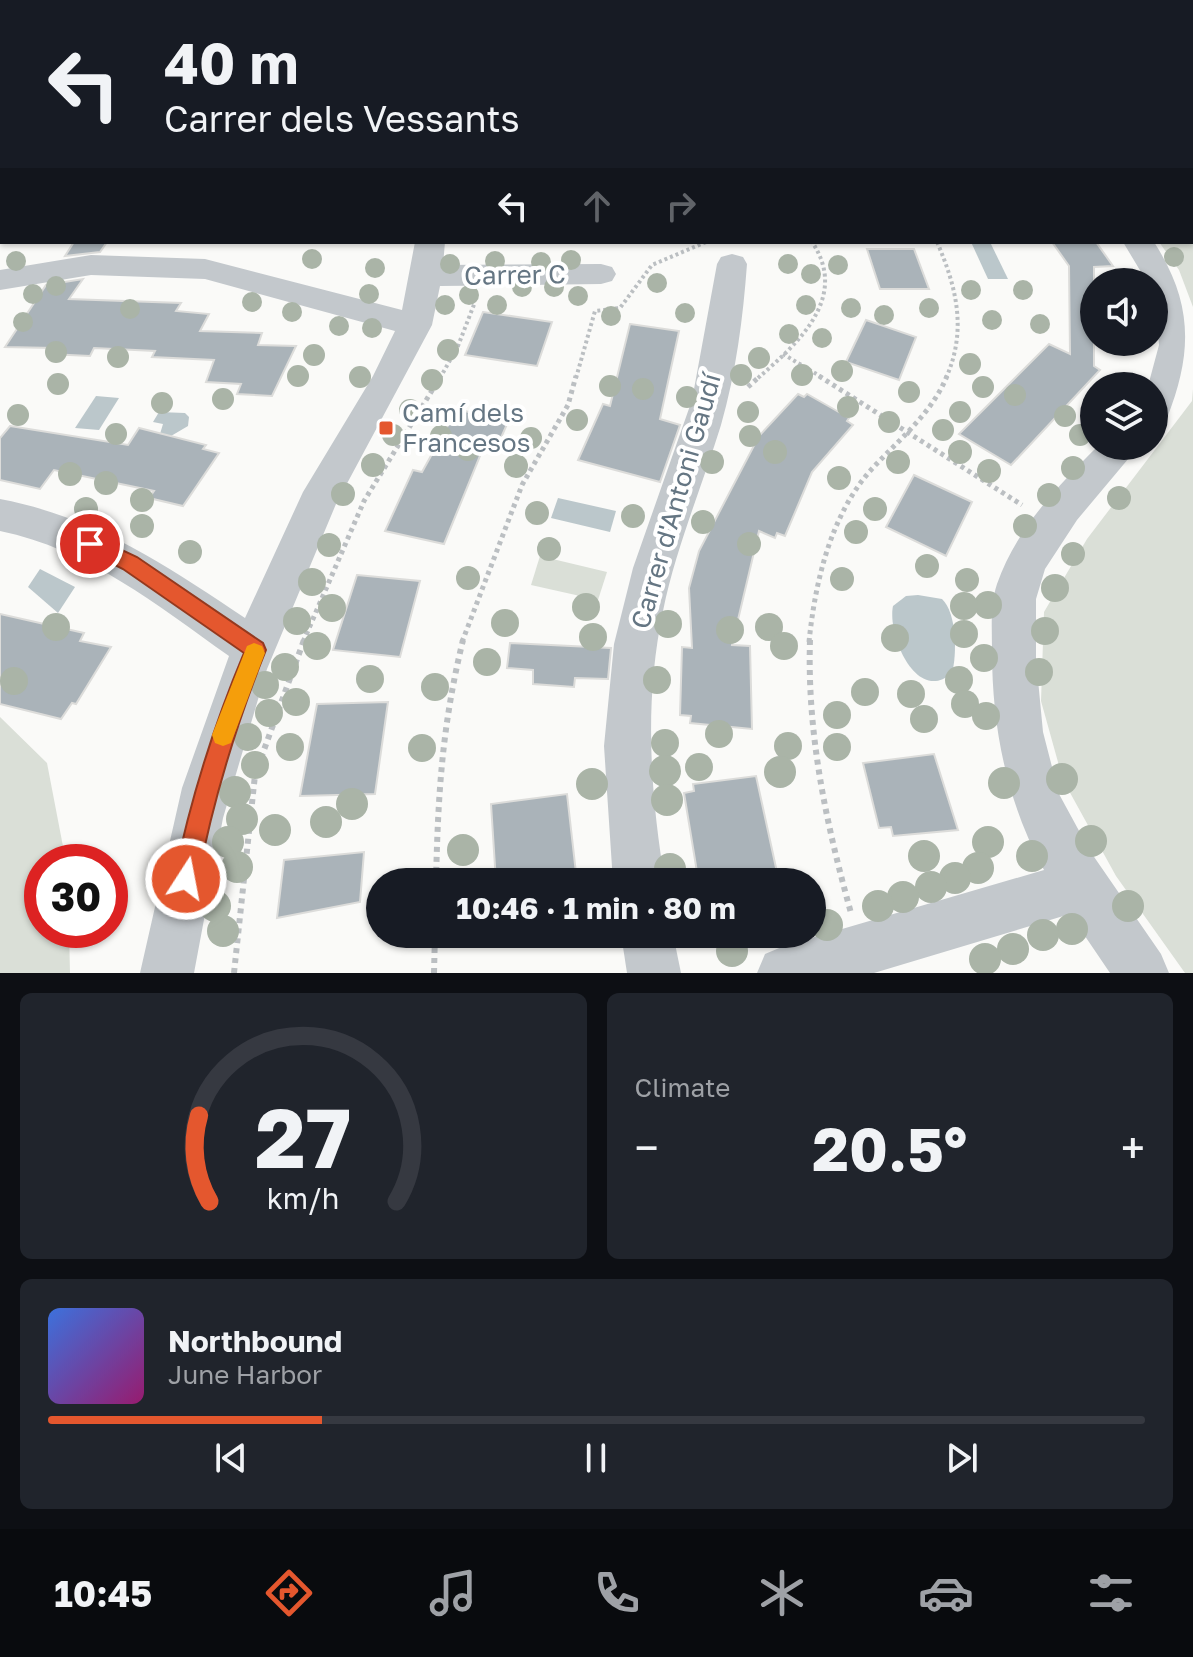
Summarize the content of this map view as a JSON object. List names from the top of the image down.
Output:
{
  "streets": {
    "street": ["Carrer C", "Carrer d'Antoni Gaudí"]
  },
  "places": {
    "transit": ["Camí dels Francesos"]
  },
  "page": {
    "turn": ["40 m", "Carrer dels Vessants"],
    "limit": "30",
    "trip": "10:46 · 1 min · 80 m",
    "tile": "Climate",
    "heat": ["−", "20.5°", "+"],
    "song": ["Northbound", "June Harbor"],
    "tabs": "10:45",
    "gauge": ["27", "km/h"]
  }
}
